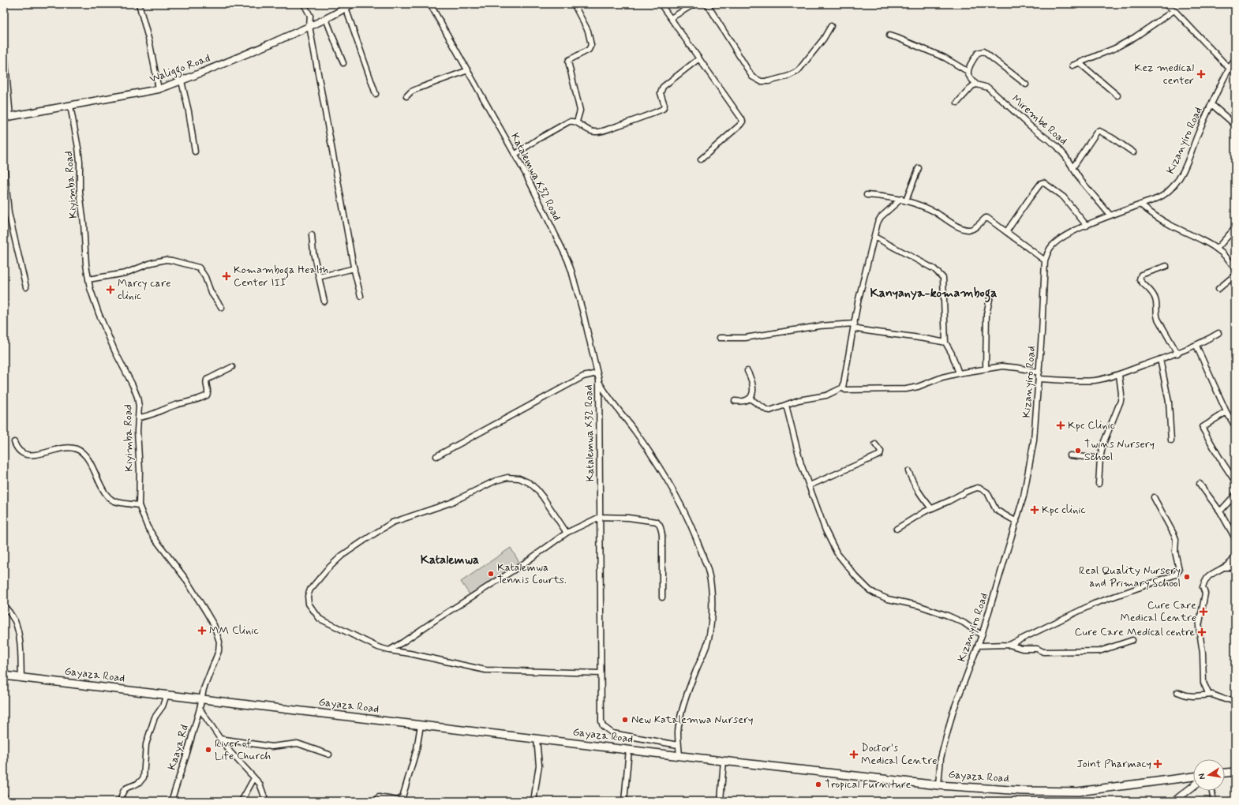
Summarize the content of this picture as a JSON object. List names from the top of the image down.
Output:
{
  "streets": {
    "main road": ["Gayaza Road"],
    "street": [
      "Waliggo Road",
      "Mirembe Road",
      "Kizanyiro Road",
      "Katalemwa X32 Road",
      "Kiyimba Road",
      "Kaaya Rd"
    ]
  },
  "crossings": [
    ["Waliggo Road", "Kiyimba Road"],
    ["Mirembe Road", "Kizanyiro Road"],
    ["Kizanyiro Road", "Gayaza Road"],
    ["Kiyimba Road", "Gayaza Road"],
    ["Kiyimba Road", "Kaaya Rd"],
    ["Gayaza Road", "Kaaya Rd"]
  ],
  "districts": ["Kanyanya-komamboga", "Katalemwa"],
  "places": {
    "health": [
      "Kez medical center",
      "Komamboga Health Center III",
      "Marcy care clinic",
      "Kpc Clinic",
      "Kpc clinic",
      "Cure Care Medical Centre",
      "MM Clinic",
      "Cure Care Medical centre",
      "Doctor's Medical Centre",
      "Joint Pharmacy"
    ],
    "other": [
      "Twins Nursery School",
      "Katalemwa Tennis Courts.",
      "Real Quality Nursery and Primary School",
      "New Katalemwa Nursery",
      "River of Life Church",
      "Tropical Furniture"
    ]
  },
  "north": "left"
}
